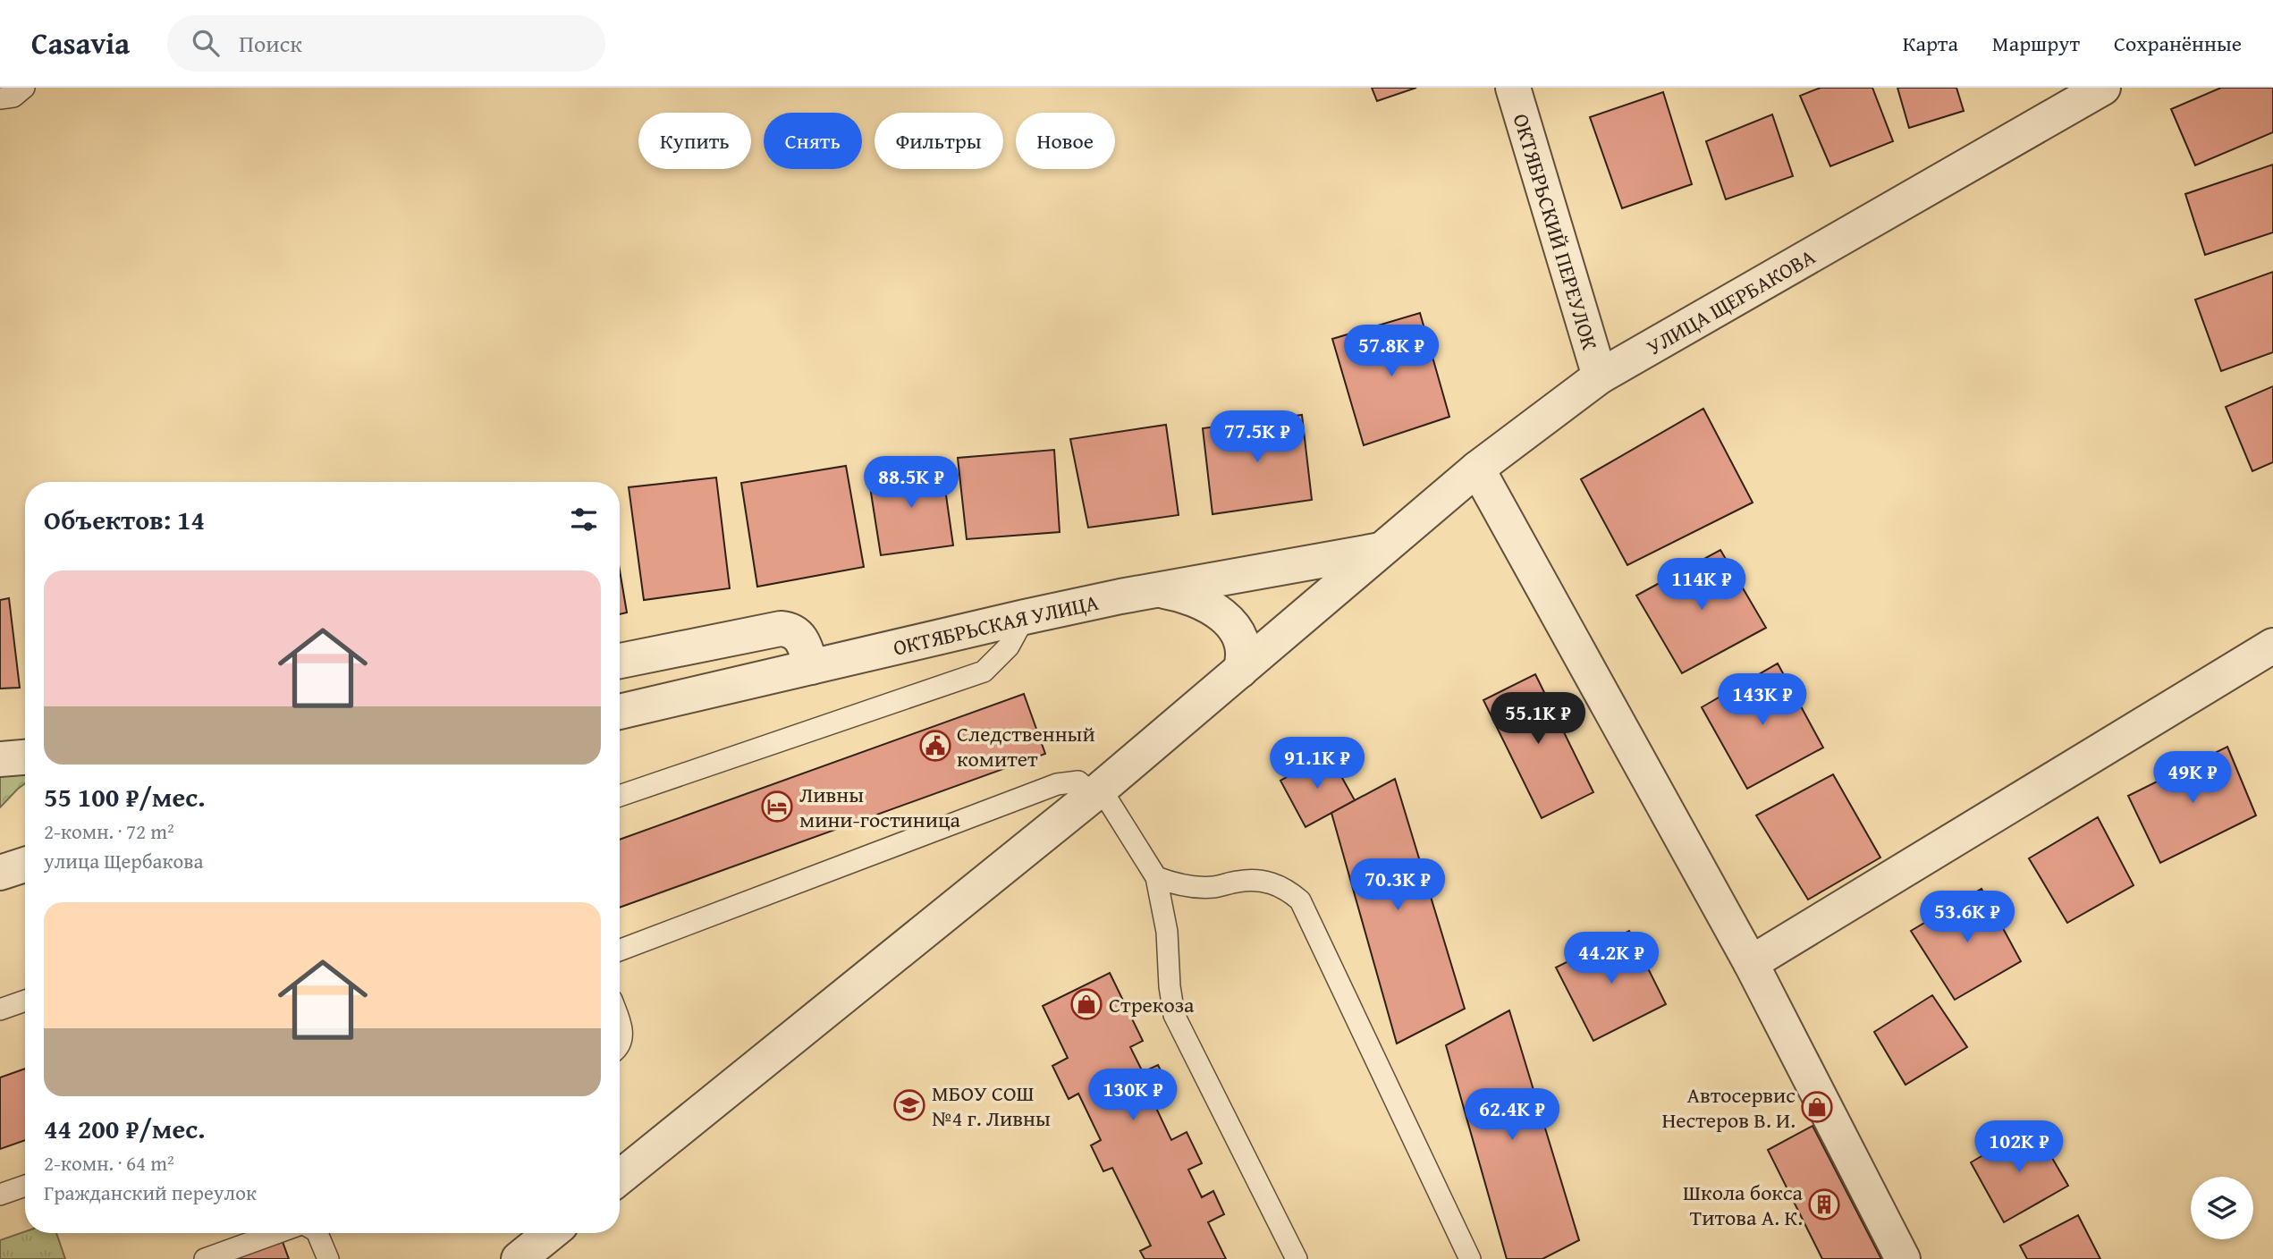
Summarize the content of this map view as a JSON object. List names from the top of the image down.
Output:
{
  "streets": {
    "street": ["ОКТЯБРЬСКИЙ ПЕРЕУЛОК", "УЛИЦА ЩЕРБАКОВА", "ОКТЯБРЬСКАЯ УЛИЦА"]
  },
  "crossings": [
    ["ОКТЯБРЬСКИЙ ПЕРЕУЛОК", "УЛИЦА ЩЕРБАКОВА"],
    ["УЛИЦА ЩЕРБАКОВА", "ОКТЯБРЬСКАЯ УЛИЦА"]
  ],
  "places": {
    "public building": ["Следственный комитет"],
    "hotel": ["Ливны мини-гостиница"],
    "shop": ["Стрекоза", "Автосервис Нестеров В. И."],
    "school or university": ["МБОУ СОШ №4 г. Ливны"],
    "building": ["Школа бокса Титова А. К."]
  },
  "page": {
    "header": "Casavia",
    "search": "Поиск",
    "nav": ["Карта", "Маршрут", "Сохранённые"],
    "chip": [
      "Купить",
      "Снять",
      "Фильтры",
      "Новое"
    ],
    "price": [
      "57.8K ₽",
      "77.5K ₽",
      "88.5K ₽",
      "114K ₽",
      "143K ₽",
      "55.1K ₽",
      "91.1K ₽",
      "49K ₽",
      "70.3K ₽",
      "53.6K ₽",
      "44.2K ₽",
      "130K ₽",
      "62.4K ₽",
      "102K ₽"
    ],
    "heading": "Объектов: 14",
    "list": [
      {
        "name": "55 100 ₽/мес.",
        "note": "2-комн. · 72 m² · улица Щербакова"
      },
      {
        "name": "44 200 ₽/мес.",
        "note": "2-комн. · 64 m² · Гражданский переулок"
      }
    ]
  }
}
